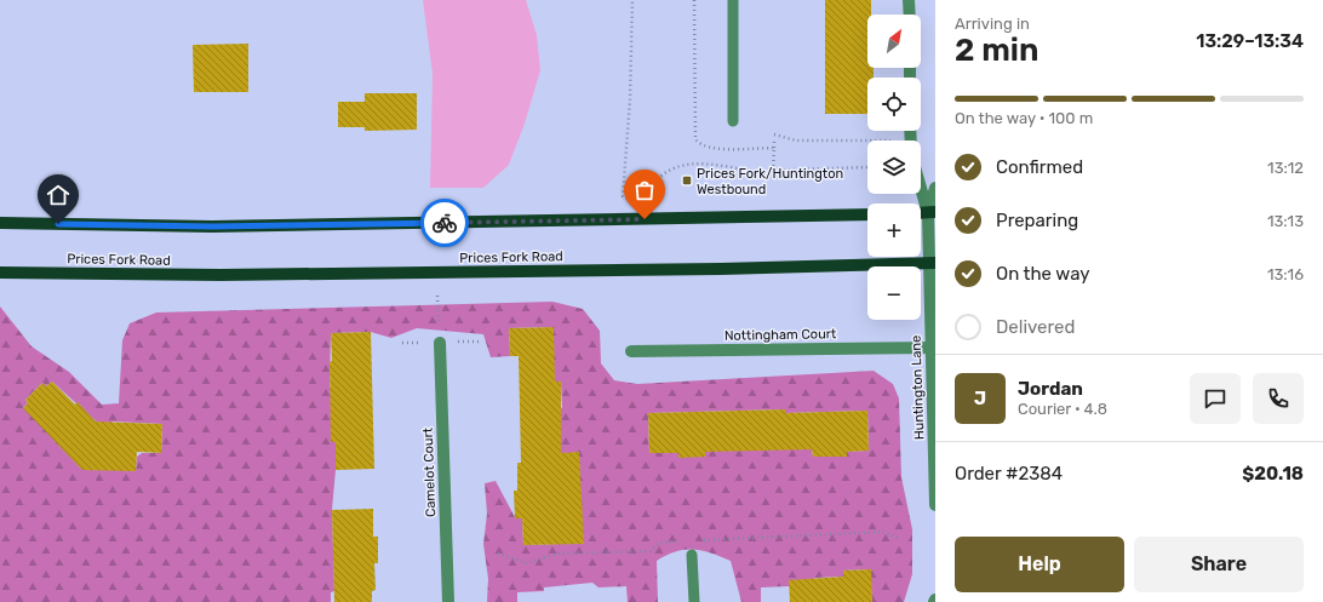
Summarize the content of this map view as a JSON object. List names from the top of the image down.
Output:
{
  "streets": {
    "main road": ["Prices Fork Road"],
    "street": ["Nottingham Court", "Huntington Lane", "Camelot Court"]
  },
  "crossings": [
    ["Prices Fork Road", "Huntington Lane"],
    ["Nottingham Court", "Huntington Lane"]
  ],
  "places": {
    "transit": ["Prices Fork/Huntington Westbound"]
  },
  "north": "top right",
  "page": {
    "heading": ["2 min", "Arriving in", "13:29–13:34"],
    "panel": [
      "Jordan",
      "Courier · 4.8",
      "Order #2384",
      "$20.18"
    ],
    "map_buttons": ["+", "−"],
    "bar": "On the way · 100 m",
    "list": [
      ["Confirmed", "13:12"],
      ["Preparing", "13:13"],
      ["On the way", "13:16"],
      "Delivered"
    ],
    "round": "J",
    "buttons": ["Help", "Share"]
  }
}
